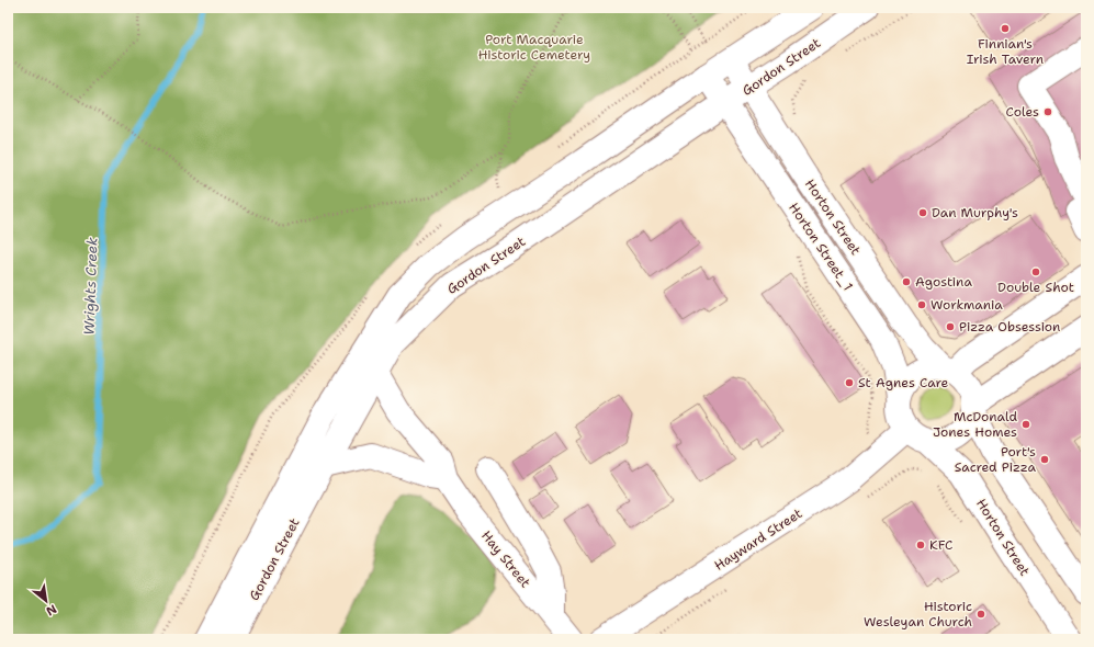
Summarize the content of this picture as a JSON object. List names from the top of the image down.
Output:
{
  "streets": {
    "street": [
      "Gordon Street",
      "Horton Street",
      "Horton Street_1",
      "Hayward Street",
      "Hay Street"
    ]
  },
  "crossings": [
    ["Gordon Street", "Horton Street"],
    ["Gordon Street", "Horton Street_1"],
    ["Gordon Street", "Hay Street"],
    ["Horton Street", "Horton Street_1"],
    ["Horton Street", "Hayward Street"],
    ["Horton Street_1", "Hayward Street"]
  ],
  "water": ["Wrights Creek"],
  "parks": ["Port Macquarie Historic Cemetery"],
  "places": [
    "Finnian's Irish Tavern",
    "Coles",
    "Dan Murphy's",
    "Double Shot",
    "Agostina",
    "Workmania",
    "Pizza Obsession",
    "St Agnes Care",
    "McDonald Jones Homes",
    "Port's Sacred Pizza",
    "KFC",
    "Historic Wesleyan Church"
  ],
  "north": "bottom right"
}
